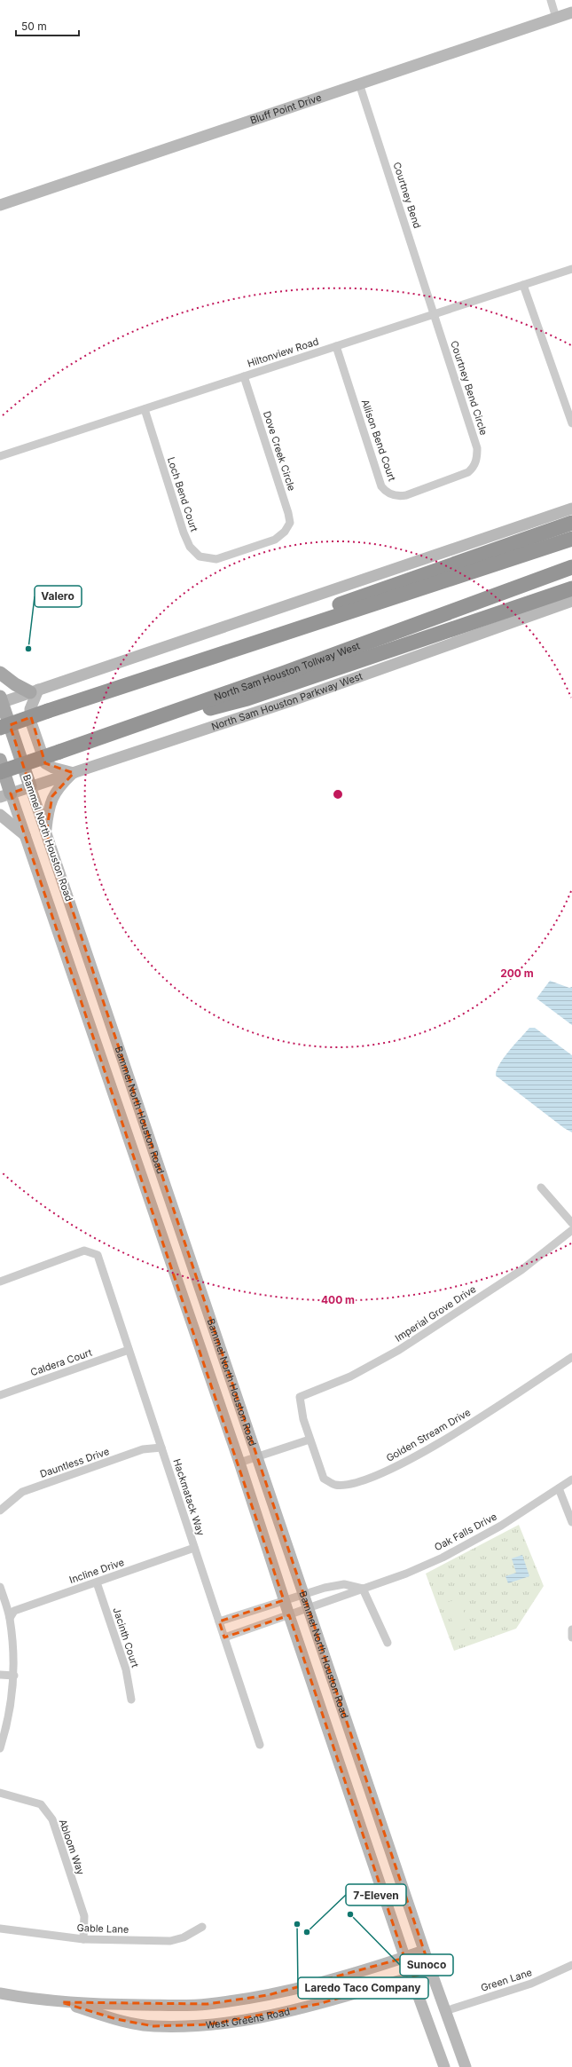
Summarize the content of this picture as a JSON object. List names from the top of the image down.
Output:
{
  "streets": {
    "highway": ["North Sam Houston Tollway West"],
    "main road": [
      "Bluff Point Drive",
      "North Sam Houston Parkway West",
      "Bammel North Houston Road",
      "West Greens Road"
    ],
    "street": [
      "Courtney Bend",
      "Hiltonview Road",
      "Courtney Bend Circle",
      "Allison Bend Court",
      "Dove Creek Circle",
      "Loch Bend Court",
      "Imperial Grove Drive",
      "Caldera Court",
      "Golden Stream Drive",
      "Dauntless Drive",
      "Hackmatack Way",
      "Oak Falls Drive",
      "Incline Drive",
      "Jacinth Court",
      "Abloom Way",
      "Gable Lane",
      "Green Lane"
    ]
  },
  "crossings": [
    ["Bluff Point Drive", "Courtney Bend"],
    ["Courtney Bend", "Hiltonview Road"],
    ["Courtney Bend", "Courtney Bend Circle"],
    ["Hiltonview Road", "Courtney Bend Circle"],
    ["Hiltonview Road", "Allison Bend Court"],
    ["Hiltonview Road", "Dove Creek Circle"],
    ["Hiltonview Road", "Loch Bend Court"],
    ["Courtney Bend Circle", "Allison Bend Court"],
    ["Dove Creek Circle", "Loch Bend Court"],
    ["North Sam Houston Parkway West", "Bammel North Houston Road"],
    ["Bammel North Houston Road", "Oak Falls Drive"],
    ["Bammel North Houston Road", "Green Lane"],
    ["Bammel North Houston Road", "West Greens Road"],
    ["Imperial Grove Drive", "Golden Stream Drive"],
    ["Caldera Court", "Hackmatack Way"],
    ["Dauntless Drive", "Hackmatack Way"],
    ["Hackmatack Way", "Oak Falls Drive"],
    ["Hackmatack Way", "Incline Drive"],
    ["Incline Drive", "Jacinth Court"],
    ["Abloom Way", "Gable Lane"]
  ],
  "places": [
    "Valero",
    "Sunoco",
    "Laredo Taco Company",
    "7-Eleven"
  ],
  "scale_bar": "50 m",
  "rings": ["200 m", "400 m"]
}
